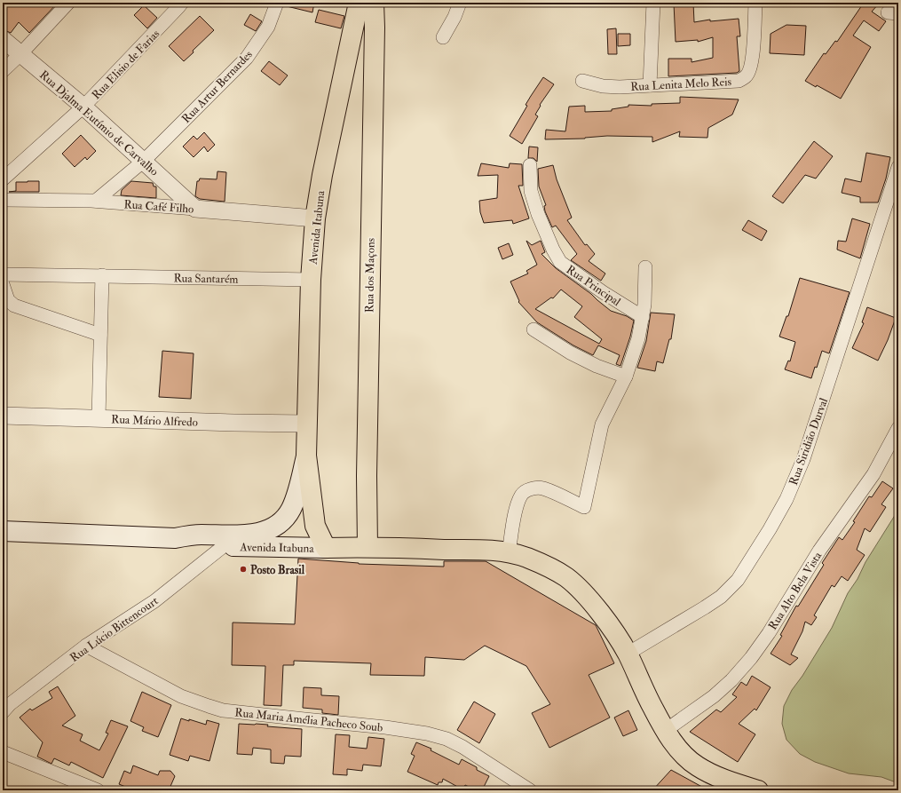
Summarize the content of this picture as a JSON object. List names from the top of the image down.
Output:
{
  "streets": {
    "main road": ["Avenida Itabuna", "Rua dos Maçons"],
    "street": [
      "Rua Elisio de Farias",
      "Rua Lenita Melo Reis",
      "Rua Artur Bernardes",
      "Rua Djalma Eutímio de Carvalho",
      "Rua Café Filho",
      "Rua Santarém",
      "Rua Principal",
      "Rua Mário Alfredo",
      "Rua Siridião Durval",
      "Rua Alto Bela Vista",
      "Rua Lúcio Bittencourt",
      "Rua Maria Amélia Pacheco Soub"
    ]
  },
  "crossings": [
    ["Rua Elisio de Farias", "Rua Djalma Eutímio de Carvalho"],
    ["Rua Artur Bernardes", "Rua Djalma Eutímio de Carvalho"],
    ["Rua Artur Bernardes", "Rua Café Filho"],
    ["Rua Djalma Eutímio de Carvalho", "Rua Café Filho"],
    ["Rua Café Filho", "Avenida Itabuna"],
    ["Avenida Itabuna", "Rua Santarém"],
    ["Avenida Itabuna", "Rua Mário Alfredo"],
    ["Avenida Itabuna", "Rua Lúcio Bittencourt"],
    ["Rua Lúcio Bittencourt", "Rua Maria Amélia Pacheco Soub"]
  ],
  "places": ["Posto Brasil"]
}
